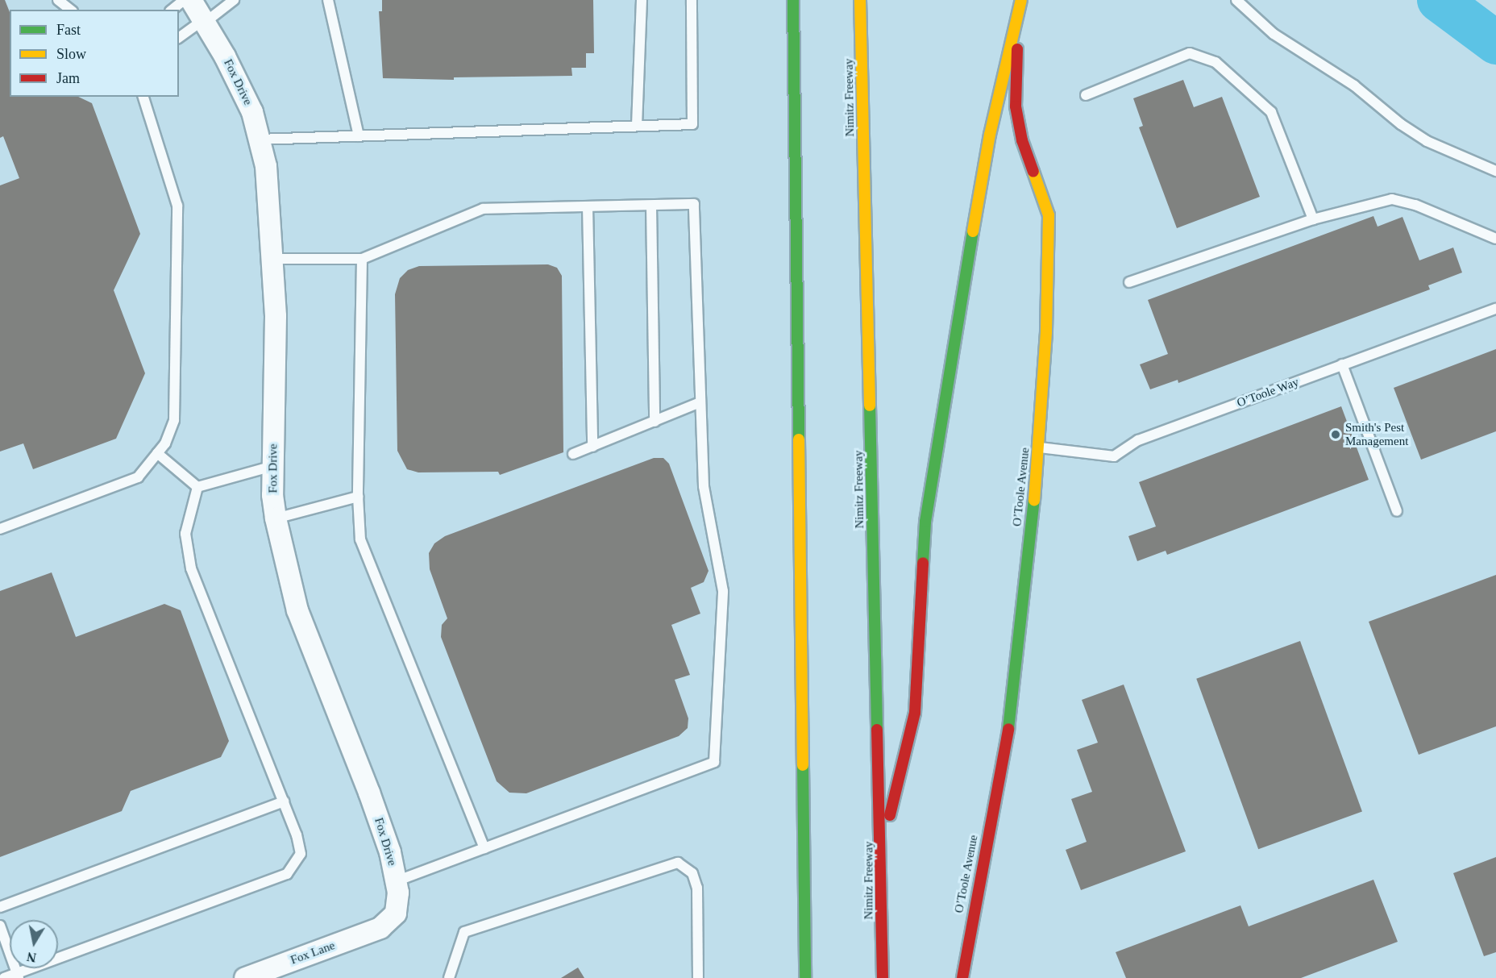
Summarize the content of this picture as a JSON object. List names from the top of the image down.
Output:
{
  "streets": {
    "main road": ["Nimitz Freeway", "O’Toole Avenue"],
    "street": ["Fox Drive", "Fox Lane"],
    "lane": ["O’Toole Way"]
  },
  "crossings": [
    ["Fox Drive", "Fox Lane"],
    ["O’Toole Way", "O’Toole Avenue"]
  ],
  "places": ["Smith's Pest Management"],
  "legend": ["Fast", "Slow", "Jam"],
  "north": "bottom"
}
